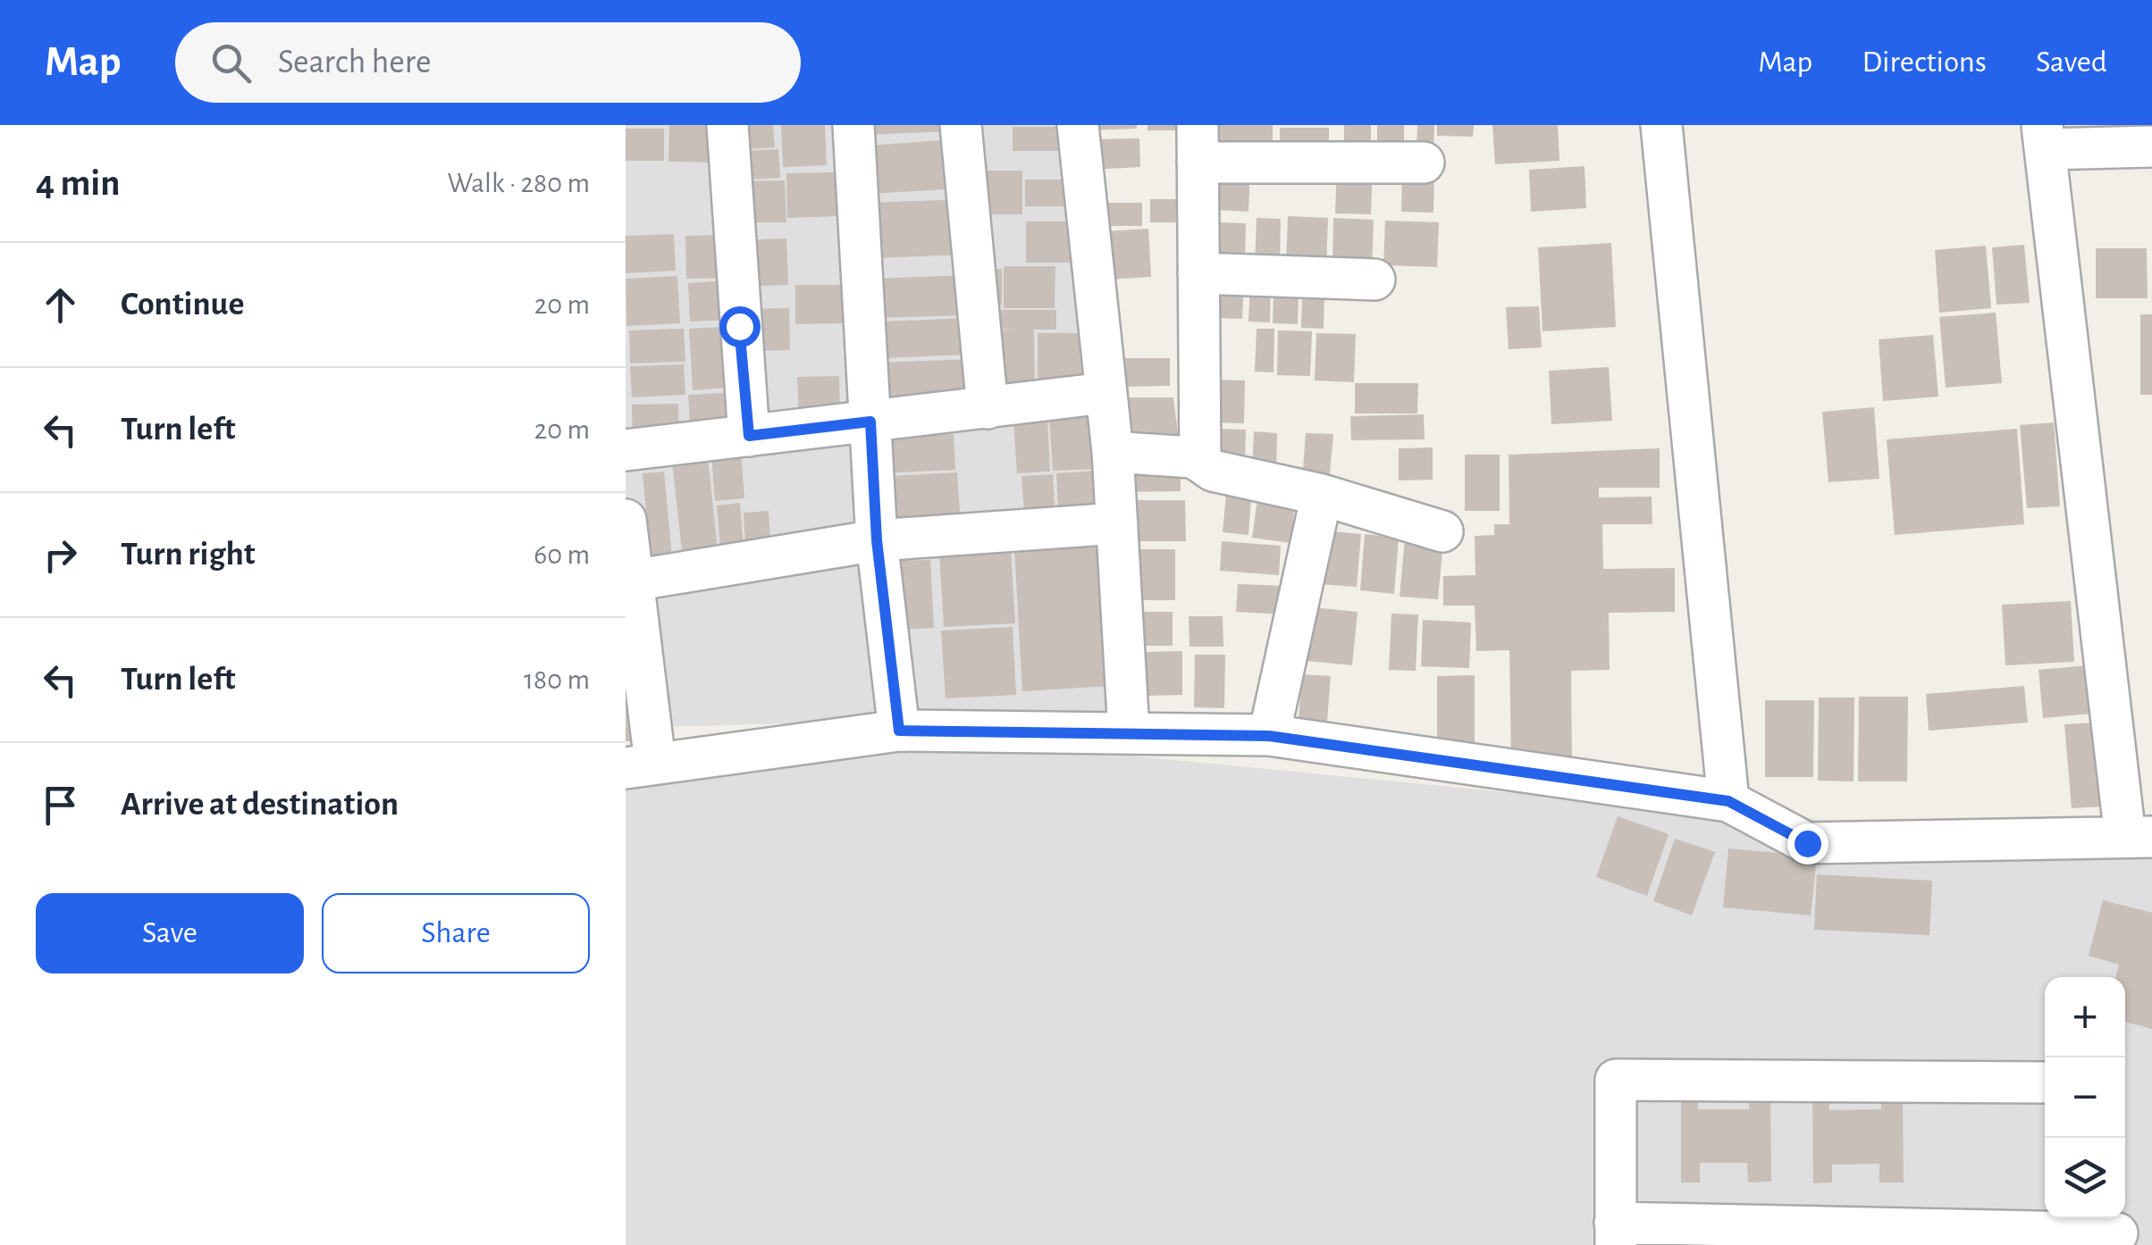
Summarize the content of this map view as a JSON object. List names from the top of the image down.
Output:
{
  "page": {
    "header": "Map",
    "search": "Search here",
    "nav": ["Map", "Directions", "Saved"],
    "heading": ["4 min", "Walk · 280 m"],
    "list": [
      ["Continue", "20 m"],
      ["Turn left", "20 m"],
      ["Turn right", "60 m"],
      ["Turn left", "180 m"],
      "Arrive at destination"
    ],
    "buttons": ["Save", "Share"],
    "map_buttons": ["+", "−"]
  }
}
